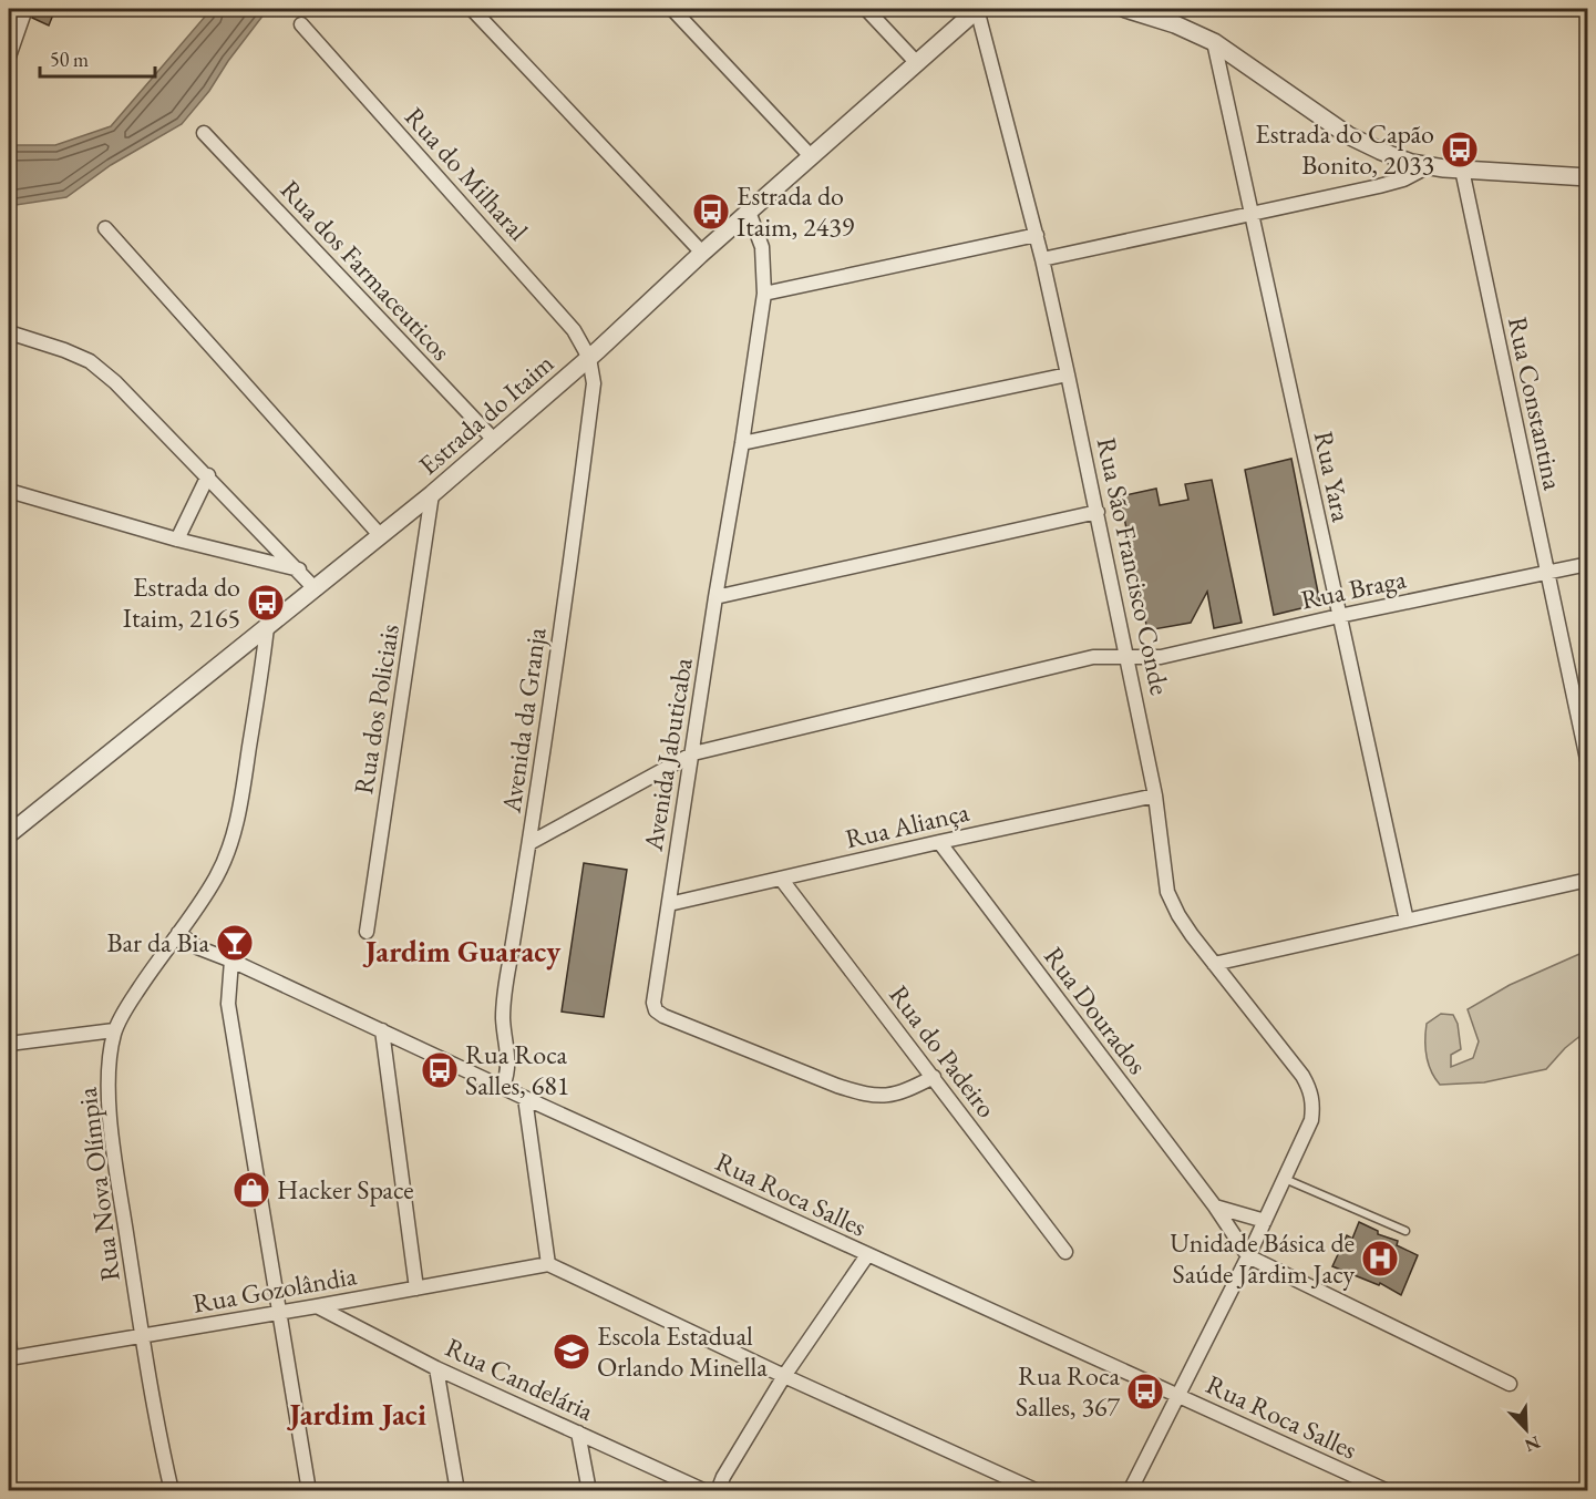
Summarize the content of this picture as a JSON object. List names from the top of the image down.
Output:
{
  "streets": {
    "street": [
      "Rua do Milharal",
      "Rua dos Farmaceuticos",
      "Rua Constantina",
      "Estrada do Itaim",
      "Rua Yara",
      "Rua São Francisco Conde",
      "Rua Braga",
      "Rua dos Policiais",
      "Avenida da Granja",
      "Avenida Jabuticaba",
      "Rua Aliança",
      "Rua Dourados",
      "Rua do Padeiro",
      "Rua Nova Olímpia",
      "Rua Roca Salles",
      "Rua Gozolândia",
      "Rua Candelária"
    ]
  },
  "crossings": [
    ["Rua do Milharal", "Estrada do Itaim"],
    ["Rua do Milharal", "Avenida da Granja"],
    ["Rua dos Farmaceuticos", "Estrada do Itaim"],
    ["Rua Constantina", "Rua Braga"],
    ["Estrada do Itaim", "Rua São Francisco Conde"],
    ["Estrada do Itaim", "Rua dos Policiais"],
    ["Estrada do Itaim", "Avenida da Granja"],
    ["Estrada do Itaim", "Avenida Jabuticaba"],
    ["Estrada do Itaim", "Rua Nova Olímpia"],
    ["Rua Yara", "Rua Braga"],
    ["Rua São Francisco Conde", "Rua Braga"],
    ["Rua São Francisco Conde", "Rua Aliança"],
    ["Avenida da Granja", "Rua Roca Salles"],
    ["Avenida Jabuticaba", "Rua Aliança"],
    ["Avenida Jabuticaba", "Rua do Padeiro"],
    ["Rua Aliança", "Rua Dourados"],
    ["Rua Aliança", "Rua do Padeiro"],
    ["Rua Nova Olímpia", "Rua Roca Salles"],
    ["Rua Nova Olímpia", "Rua Gozolândia"],
    ["Rua Gozolândia", "Rua Candelária"]
  ],
  "districts": ["Jardim Guaracy", "Jardim Jaci"],
  "places": {
    "bus stop": [
      "Estrada do Capão Bonito, 2033",
      "Estrada do Itaim, 2439",
      "Estrada do Itaim, 2165",
      "Rua Roca Salles, 681",
      "Rua Roca Salles, 367"
    ],
    "bar": ["Bar da Bia"],
    "shop": ["Hacker Space"],
    "hospital": ["Unidade Básica de Saúde Jardim Jacy"],
    "school or university": ["Escola Estadual Orlando Minella"]
  },
  "scale_bar": "50 m",
  "north": "bottom right"
}
